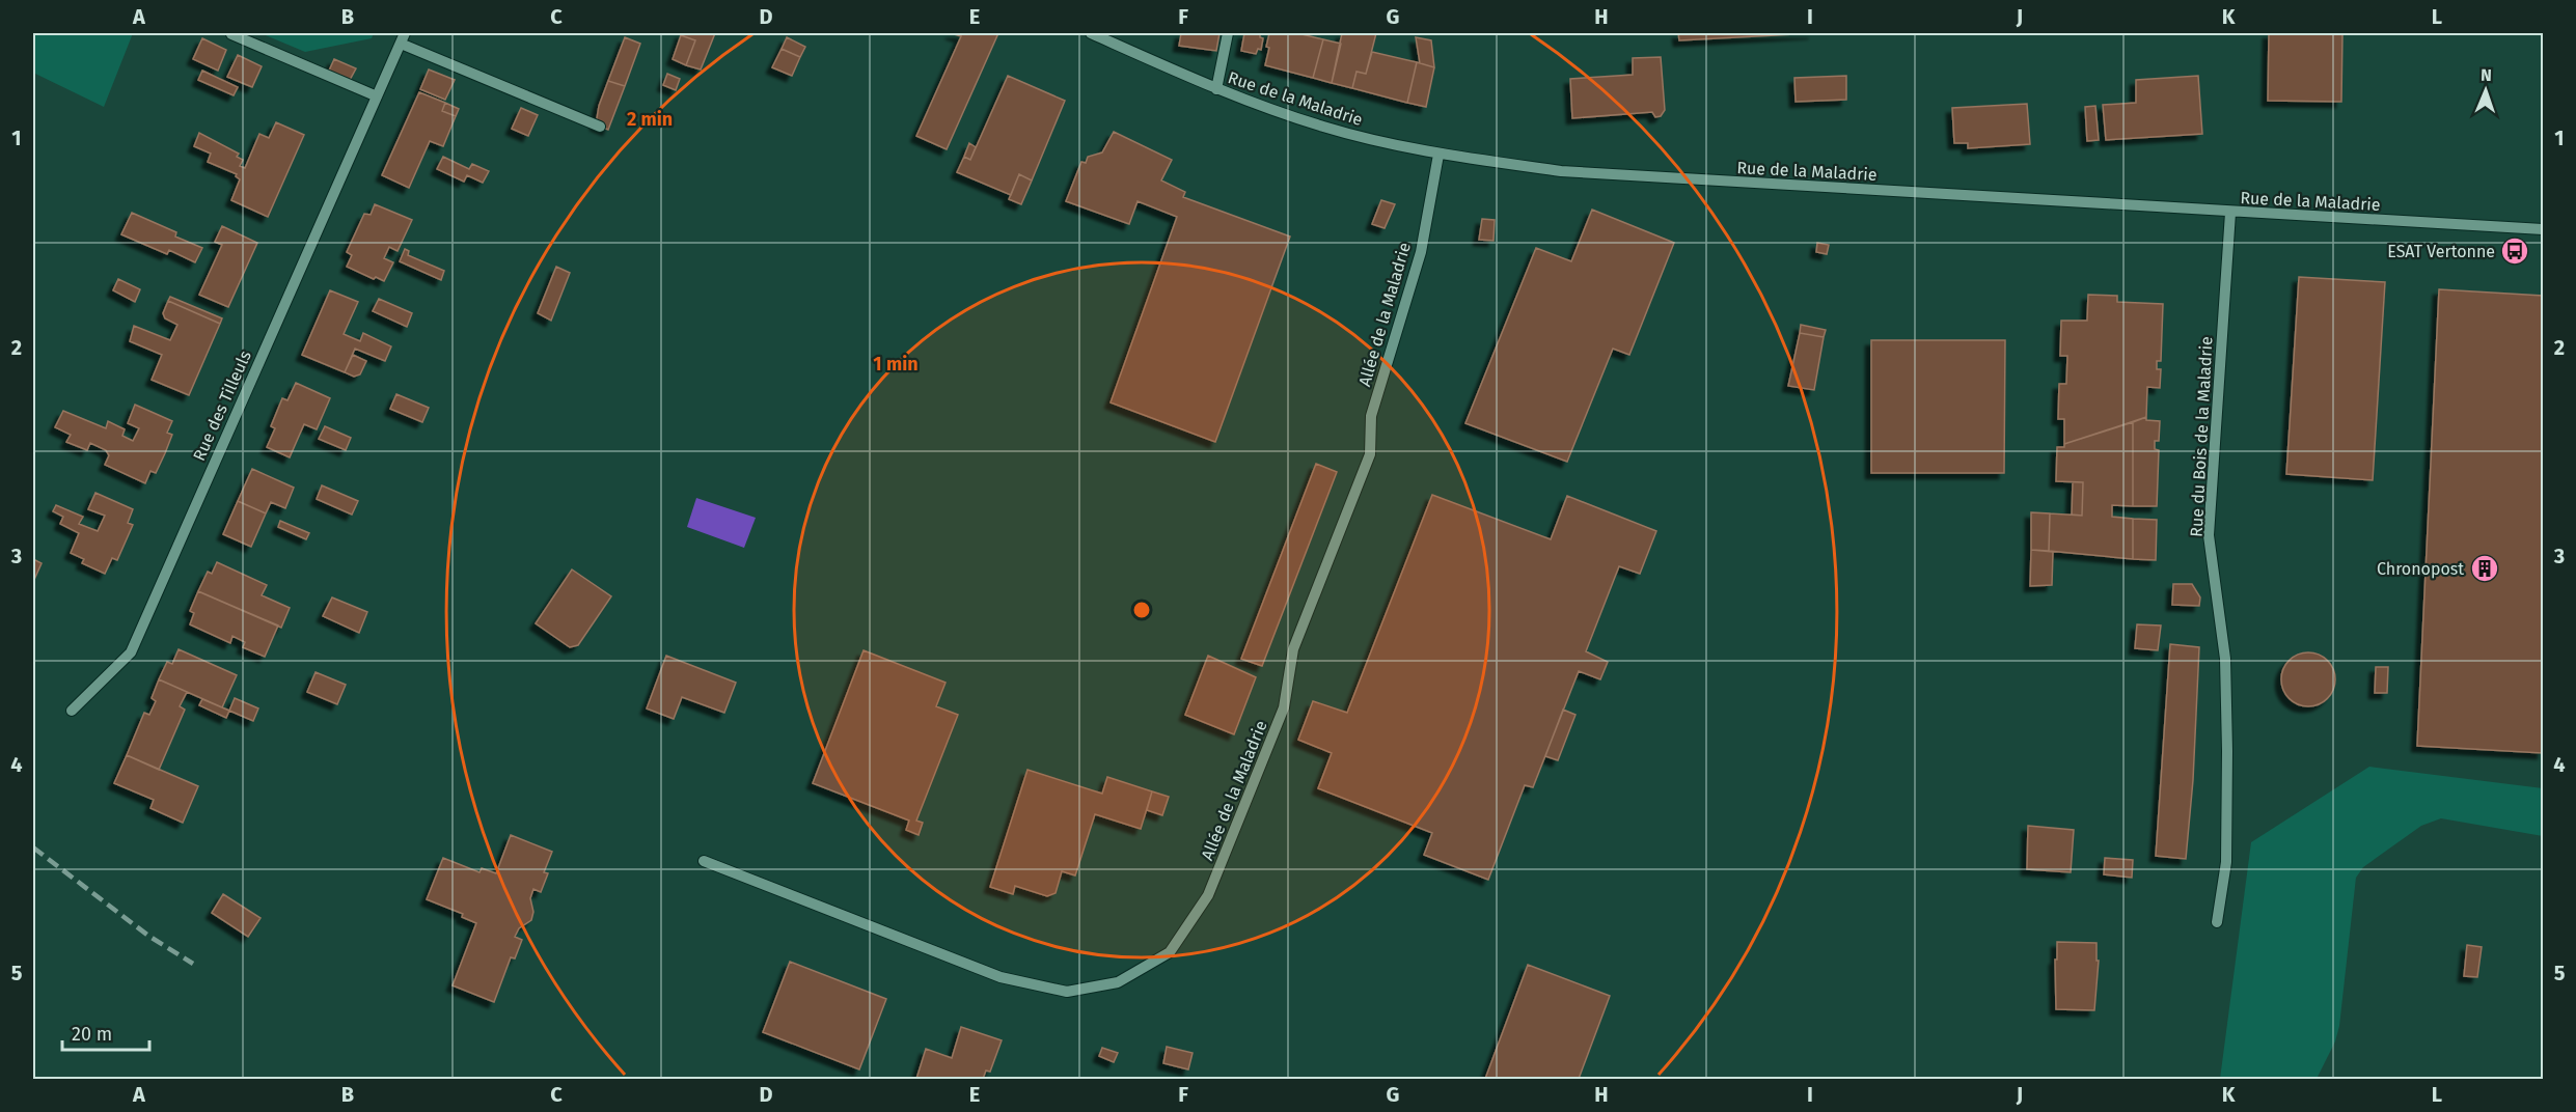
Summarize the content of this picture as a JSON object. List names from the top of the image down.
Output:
{
  "streets": {
    "street": [
      "Rue de la Maladrie",
      "Allée de la Maladrie",
      "Rue des Tilleuls",
      "Rue du Bois de la Maladrie"
    ]
  },
  "crossings": [
    ["Rue de la Maladrie", "Allée de la Maladrie"],
    ["Rue de la Maladrie", "Rue du Bois de la Maladrie"]
  ],
  "places": {
    "bus stop": ["ESAT Vertonne"],
    "building": ["Chronopost"]
  },
  "scale_bar": "20 m",
  "north": "top",
  "grid": {
    "columns": [
      "A",
      "B",
      "C",
      "D",
      "E",
      "F",
      "G",
      "H",
      "I",
      "J",
      "K",
      "L"
    ],
    "rows": [
      "1",
      "2",
      "3",
      "4",
      "5"
    ]
  },
  "rings": ["2 min", "1 min"]
}
